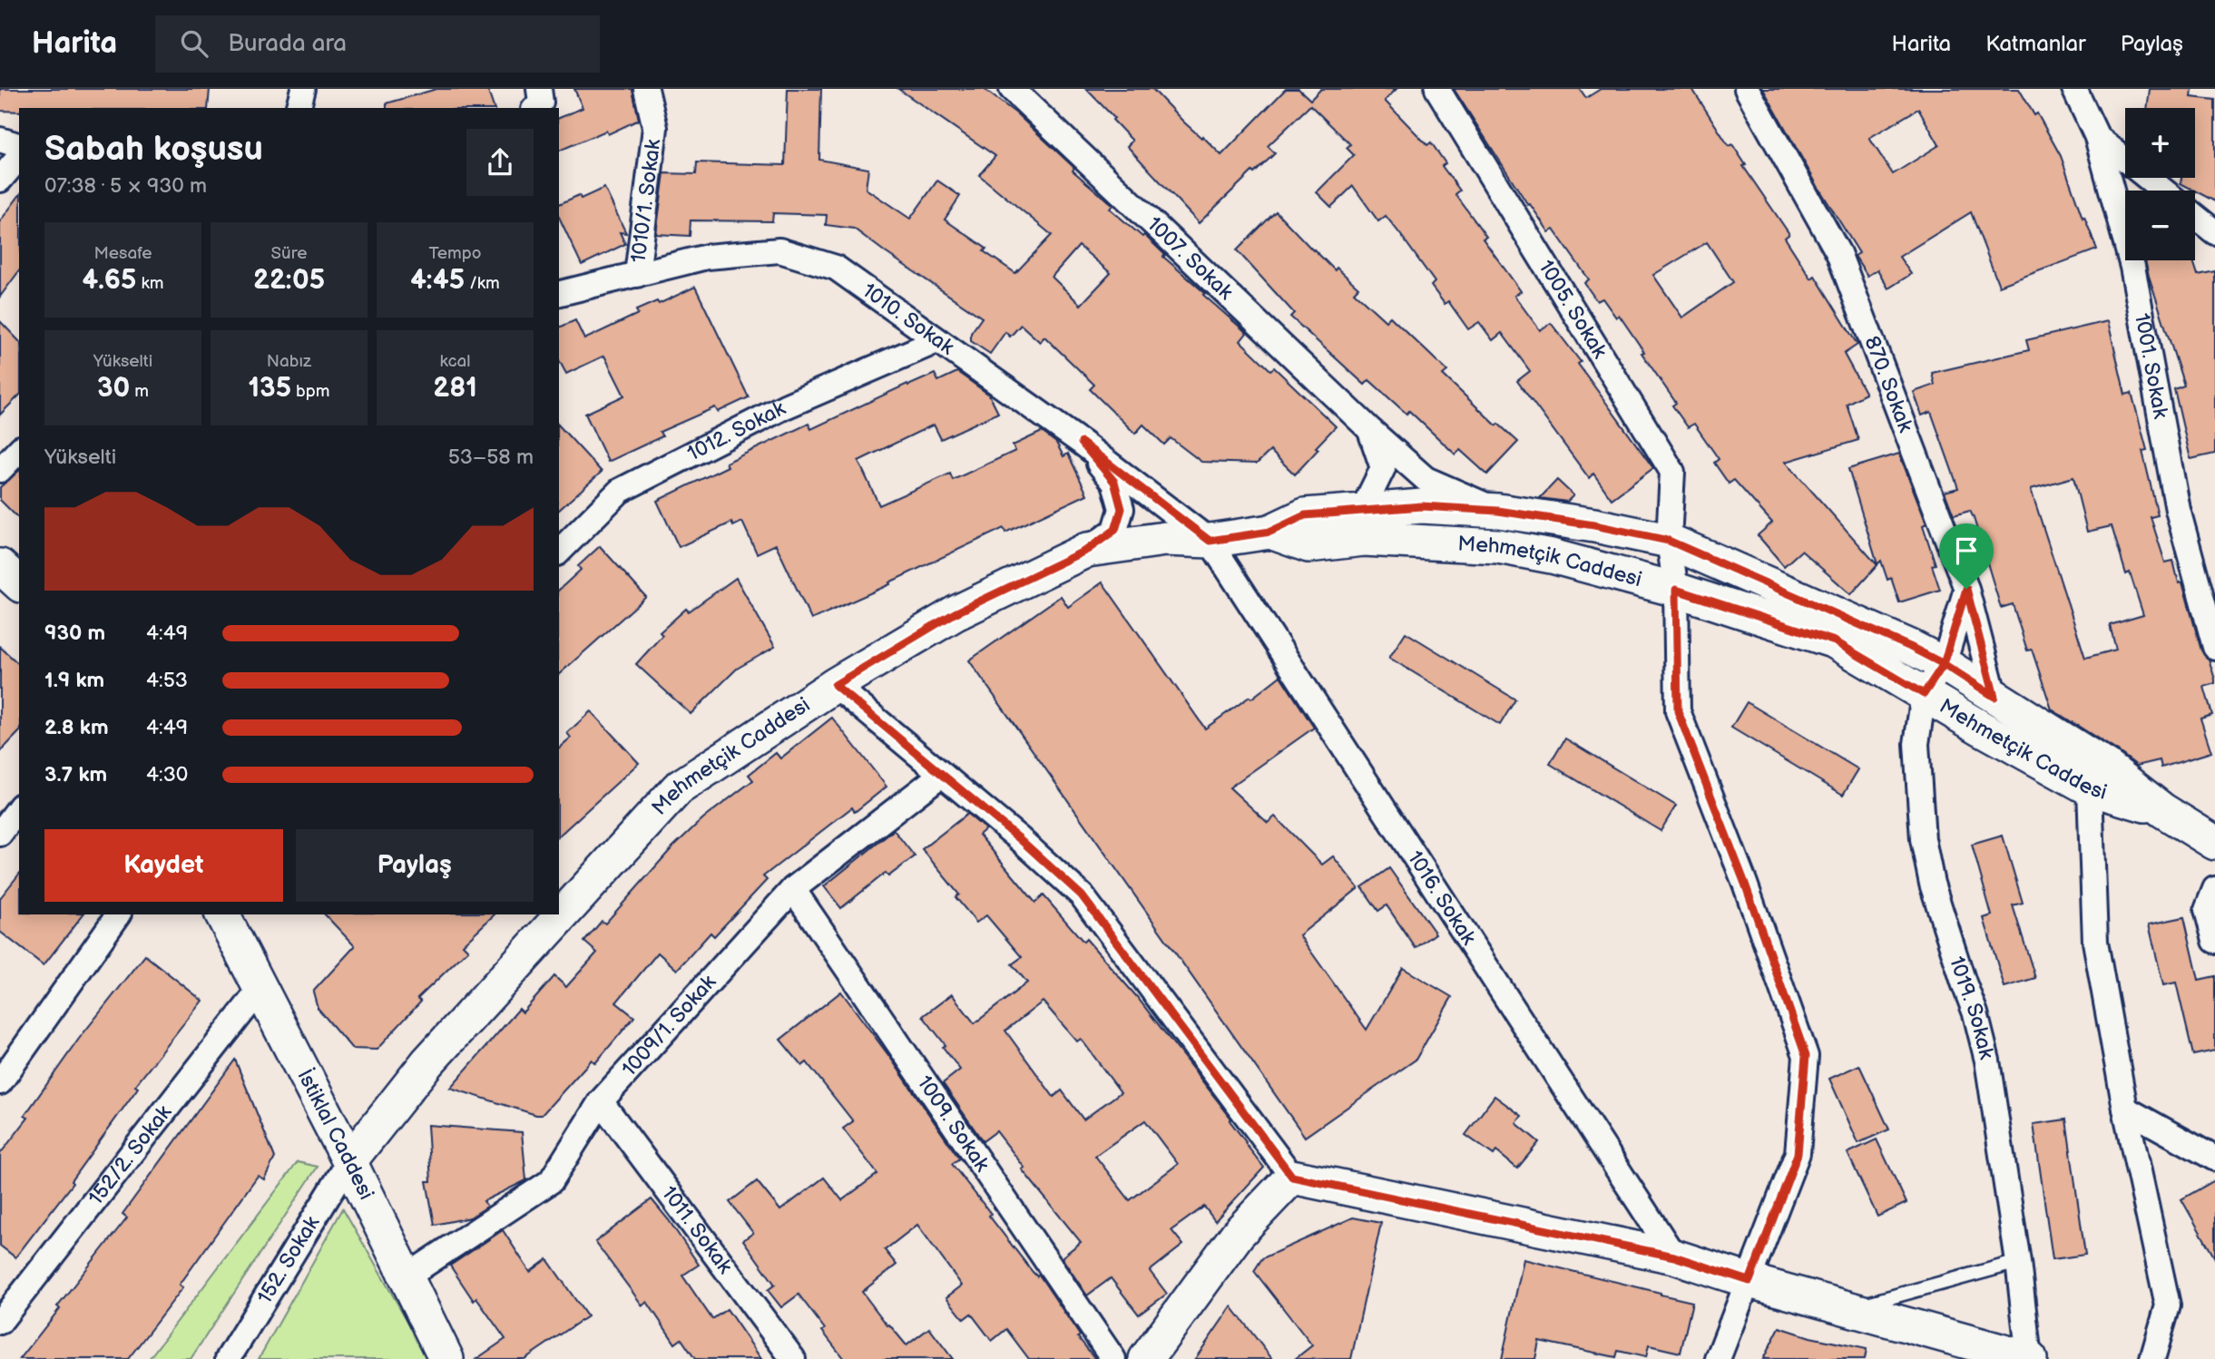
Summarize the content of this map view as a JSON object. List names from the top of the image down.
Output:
{
  "streets": {
    "main road": ["Mehmetçik Caddesi", "İstiklal Caddesi"],
    "street": [
      "1010/1. Sokak",
      "1007. Sokak",
      "1005. Sokak",
      "1010. Sokak",
      "1001. Sokak",
      "870. Sokak",
      "1012. Sokak",
      "1016. Sokak",
      "1019. Sokak",
      "1009/1. Sokak",
      "1009. Sokak",
      "152/2. Sokak",
      "1011. Sokak",
      "152. Sokak"
    ]
  },
  "crossings": [
    ["1010/1. Sokak", "1010. Sokak"],
    ["1007. Sokak", "Mehmetçik Caddesi"],
    ["1005. Sokak", "Mehmetçik Caddesi"],
    ["1010. Sokak", "1012. Sokak"],
    ["1010. Sokak", "Mehmetçik Caddesi"],
    ["1010. Sokak", "1016. Sokak"],
    ["870. Sokak", "Mehmetçik Caddesi"],
    ["870. Sokak", "1019. Sokak"],
    ["Mehmetçik Caddesi", "1016. Sokak"],
    ["Mehmetçik Caddesi", "1019. Sokak"],
    ["Mehmetçik Caddesi", "İstiklal Caddesi"],
    ["Mehmetçik Caddesi", "152. Sokak"],
    ["1009/1. Sokak", "1009. Sokak"],
    ["1009/1. Sokak", "İstiklal Caddesi"],
    ["1009/1. Sokak", "1011. Sokak"],
    ["İstiklal Caddesi", "152/2. Sokak"],
    ["İstiklal Caddesi", "152. Sokak"]
  ],
  "page": {
    "header": "Harita",
    "search": "Burada ara",
    "nav": ["Harita", "Katmanlar", "Paylaş"],
    "map_buttons": ["+", "−"],
    "heading": ["Sabah koşusu", "07:38 · 5 × 930 m"],
    "stats": [
      ["Mesafe", "4.65 km"],
      ["Süre", "22:05"],
      ["Tempo", "4:45 /km"],
      ["Yükselti", "30 m"],
      ["Nabız", "135 bpm"],
      ["kcal", "281"]
    ],
    "chart": ["Yükselti", "53–58 m"],
    "list": [
      {
        "name": "930 m",
        "note": "4:49"
      },
      {
        "name": "1.9 km",
        "note": "4:53"
      },
      {
        "name": "2.8 km",
        "note": "4:49"
      },
      {
        "name": "3.7 km",
        "note": "4:30"
      }
    ],
    "buttons": ["Kaydet", "Paylaş"]
  }
}
